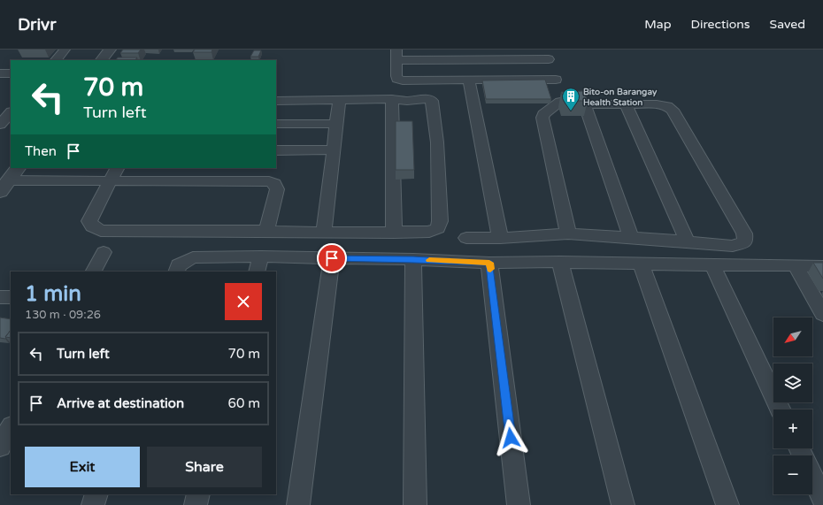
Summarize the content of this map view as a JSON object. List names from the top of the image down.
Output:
{
  "places": {
    "building": ["Bito-on Barangay Health Station"]
  },
  "north": "bottom left",
  "page": {
    "header": "Drivr",
    "nav": ["Map", "Directions", "Saved"],
    "turn": ["70 m", "Turn left"],
    "then": "Then",
    "heading": ["1 min", "130 m · 09:26"],
    "map_buttons": ["+", "−"],
    "list": [
      {
        "name": "Turn left",
        "value": "70 m"
      },
      {
        "name": "Arrive at destination",
        "value": "60 m"
      }
    ],
    "buttons": ["Exit", "Share"]
  }
}
